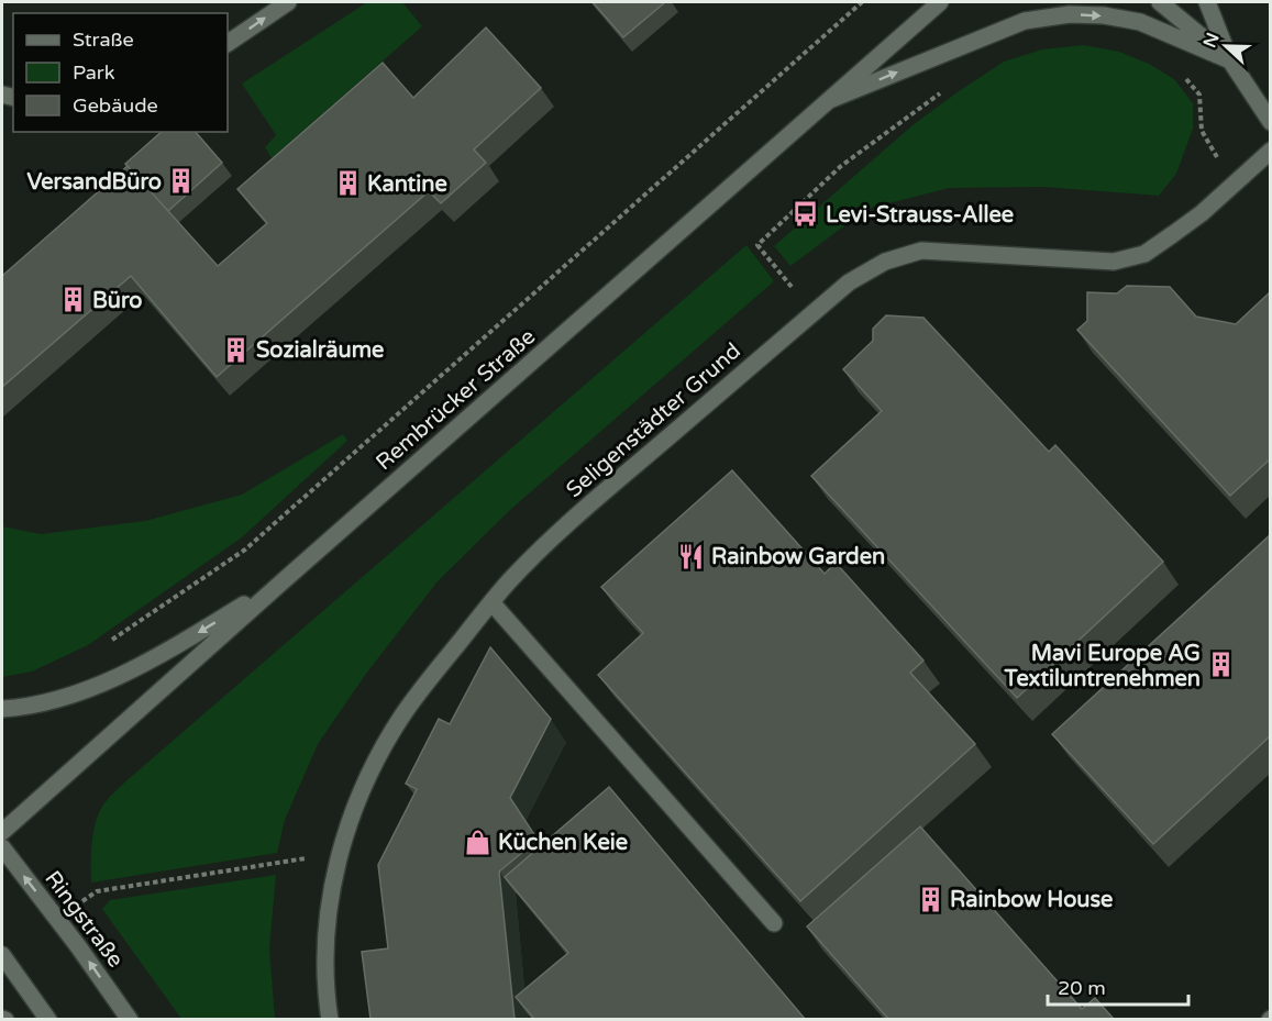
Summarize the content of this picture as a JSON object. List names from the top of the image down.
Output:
{
  "streets": {
    "street": ["Rembrücker Straße", "Seligenstädter Grund", "Ringstraße"]
  },
  "places": {
    "building": [
      "VersandBüro",
      "Kantine",
      "Büro",
      "Sozialräume",
      "Mavi Europe AG Textiluntrenehmen",
      "Rainbow House"
    ],
    "bus stop": ["Levi-Strauss-Allee"],
    "restaurant": ["Rainbow Garden"],
    "shop": ["Küchen Keie"]
  },
  "legend": ["Straße", "Park", "Gebäude"],
  "scale_bar": "20 m",
  "north": "left"
}
